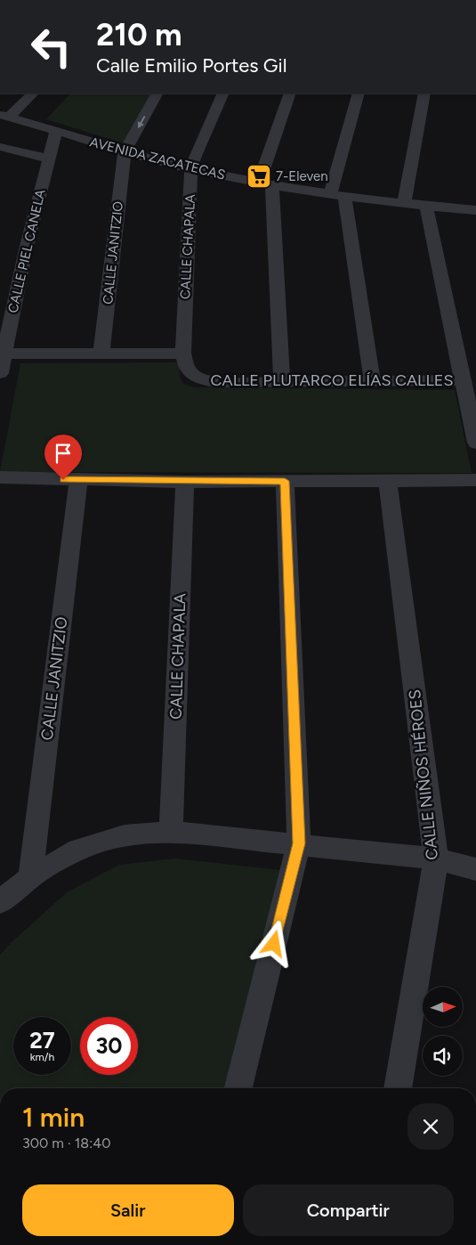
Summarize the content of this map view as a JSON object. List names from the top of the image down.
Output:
{
  "streets": {
    "street": [
      "AVENIDA ZACATECAS",
      "CALLE CHAPALA",
      "CALLE PIEL CANELA",
      "CALLE JANITZIO",
      "CALLE PLUTARCO ELÍAS CALLES",
      "CALLE NIÑOS HÉROES"
    ]
  },
  "crossings": [
    ["AVENIDA ZACATECAS", "CALLE CHAPALA"],
    ["AVENIDA ZACATECAS", "CALLE PIEL CANELA"],
    ["AVENIDA ZACATECAS", "CALLE JANITZIO"],
    ["CALLE CHAPALA", "CALLE PLUTARCO ELÍAS CALLES"]
  ],
  "places": {
    "supermarket": ["7-Eleven"]
  },
  "north": "right",
  "page": {
    "turn": ["210 m", "Calle Emilio Portes Gil"],
    "speed": "27 km/h",
    "limit": "30",
    "heading": ["1 min", "300 m · 18:40"],
    "buttons": ["Salir", "Compartir"]
  }
}
